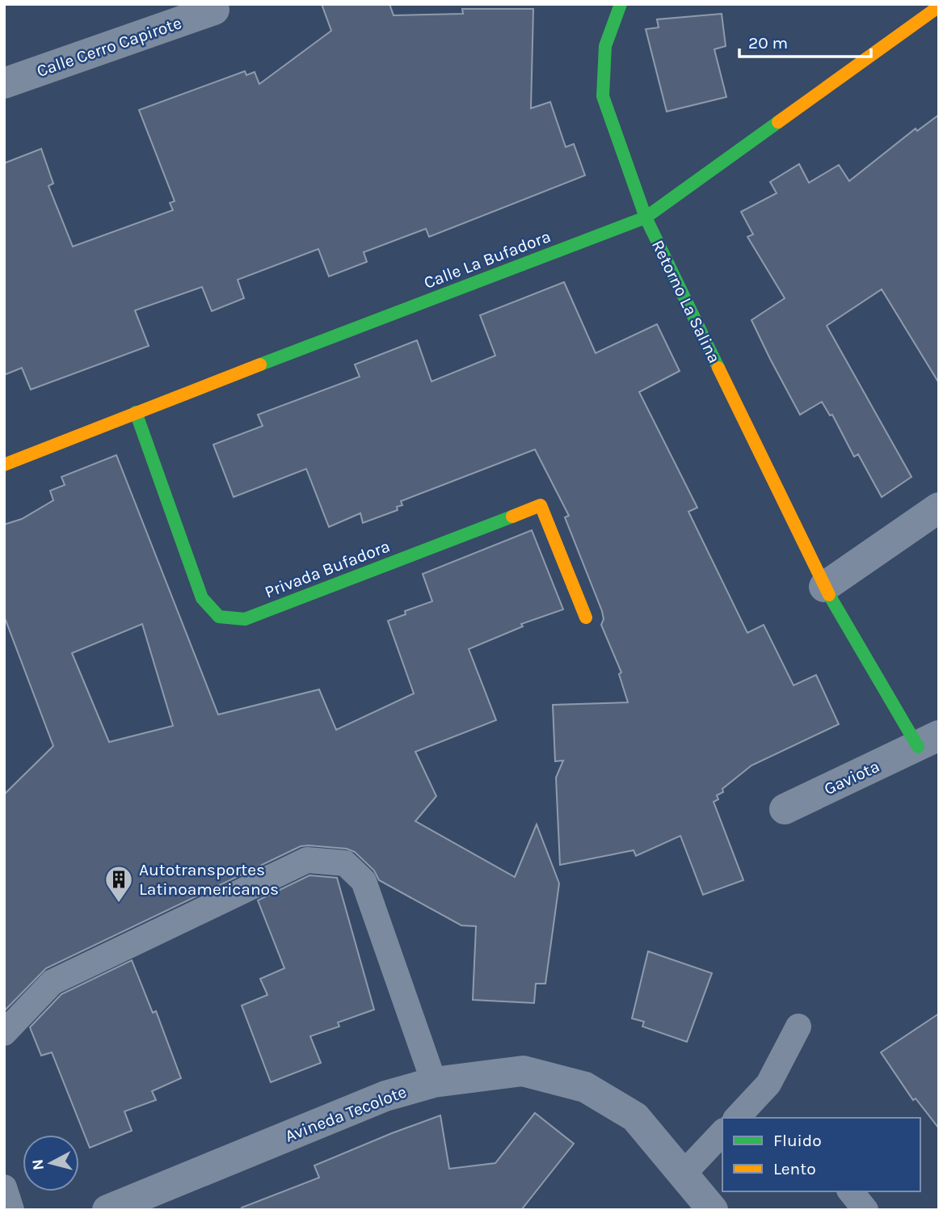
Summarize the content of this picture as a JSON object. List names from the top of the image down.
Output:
{
  "streets": {
    "street": [
      "Calle Cerro Capirote",
      "Calle La Bufadora",
      "Retorno La Salina",
      "Privada Bufadora",
      "Gaviota",
      "Avineda Tecolote"
    ]
  },
  "crossings": [
    ["Calle La Bufadora", "Retorno La Salina"],
    ["Calle La Bufadora", "Privada Bufadora"],
    ["Retorno La Salina", "Gaviota"]
  ],
  "places": {
    "building": ["Autotransportes Latinoamericanos"]
  },
  "legend": ["Fluido", "Lento"],
  "scale_bar": "20 m",
  "north": "left"
}
